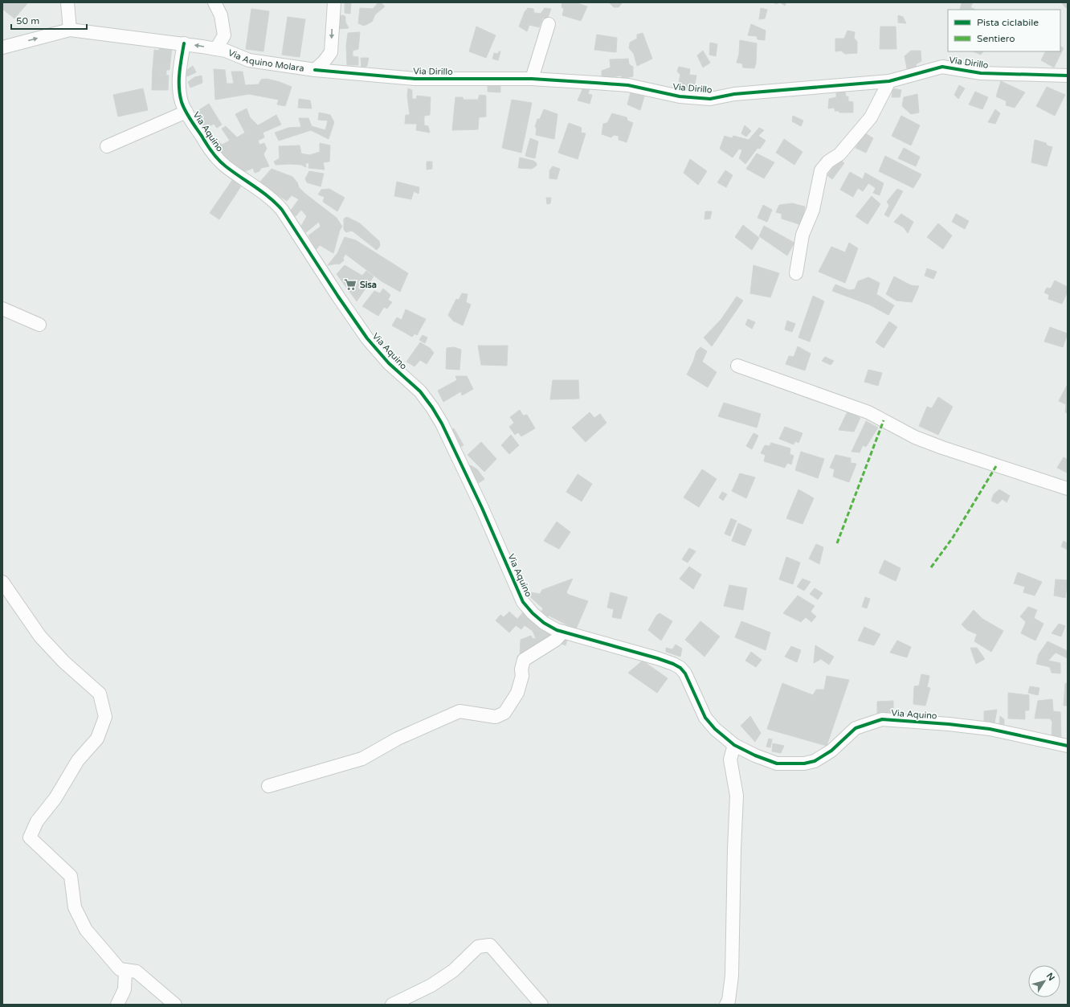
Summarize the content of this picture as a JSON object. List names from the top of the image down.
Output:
{
  "streets": {
    "street": ["Via Aquino Molara", "Via Dirillo", "Via Aquino"]
  },
  "crossings": [
    ["Via Aquino Molara", "Via Dirillo"],
    ["Via Aquino Molara", "Via Aquino"]
  ],
  "places": {
    "supermarket": ["Sisa"]
  },
  "legend": ["Pista ciclabile", "Sentiero"],
  "scale_bar": "50 m",
  "north": "top right"
}
